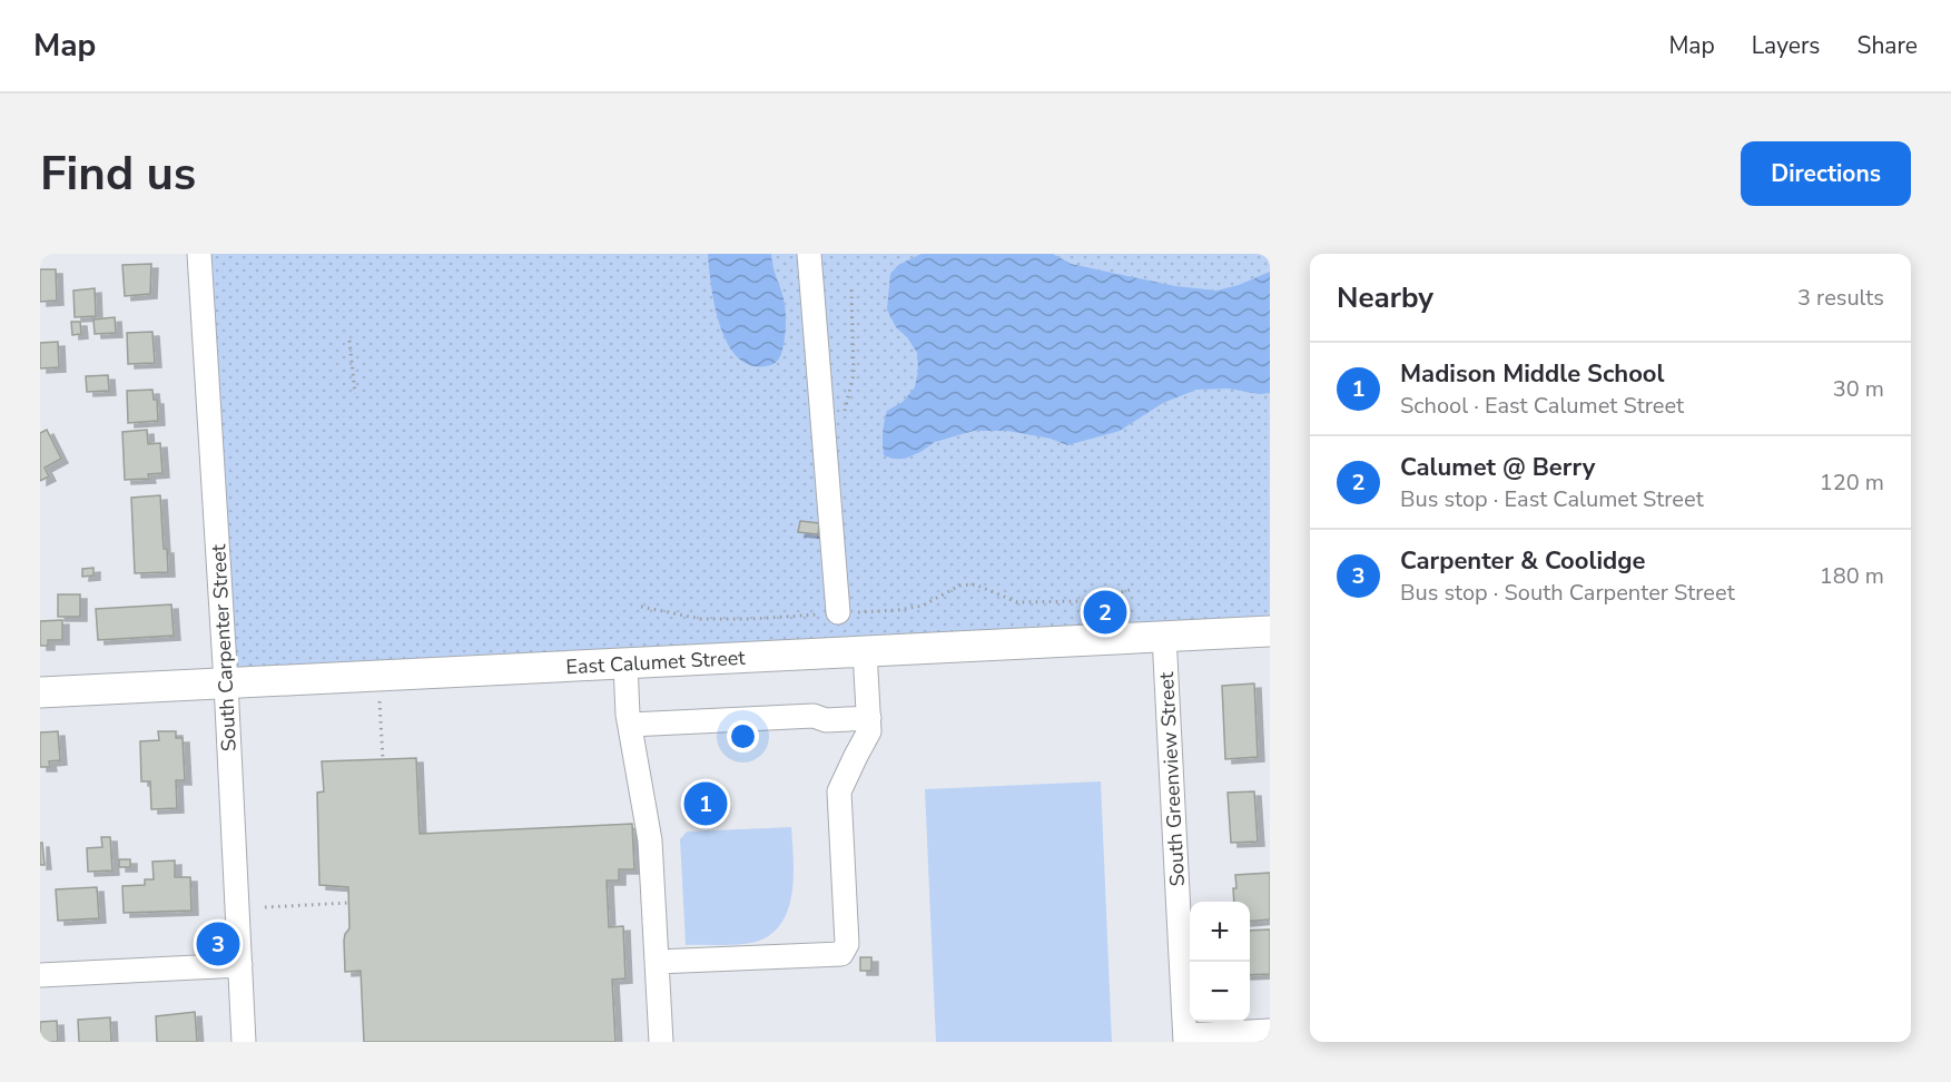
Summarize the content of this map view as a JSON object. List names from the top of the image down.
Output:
{
  "streets": {
    "main road": ["East Calumet Street"],
    "street": ["South Carpenter Street", "South Greenview Street"]
  },
  "crossings": [
    ["South Carpenter Street", "East Calumet Street"],
    ["East Calumet Street", "South Greenview Street"]
  ],
  "page": {
    "header": "Map",
    "nav": ["Map", "Layers", "Share"],
    "buttons": "Directions",
    "title": "Find us",
    "heading": ["Nearby", "3 results"],
    "list": [
      {
        "mark": "1",
        "name": "Madison Middle School",
        "note": "School · East Calumet Street",
        "value": "30 m"
      },
      {
        "mark": "2",
        "name": "Calumet @ Berry",
        "note": "Bus stop · East Calumet Street",
        "value": "120 m"
      },
      {
        "mark": "3",
        "name": "Carpenter & Coolidge",
        "note": "Bus stop · South Carpenter Street",
        "value": "180 m"
      }
    ],
    "pins": ["2", "1", "3"],
    "map_buttons": ["+", "−"]
  }
}
